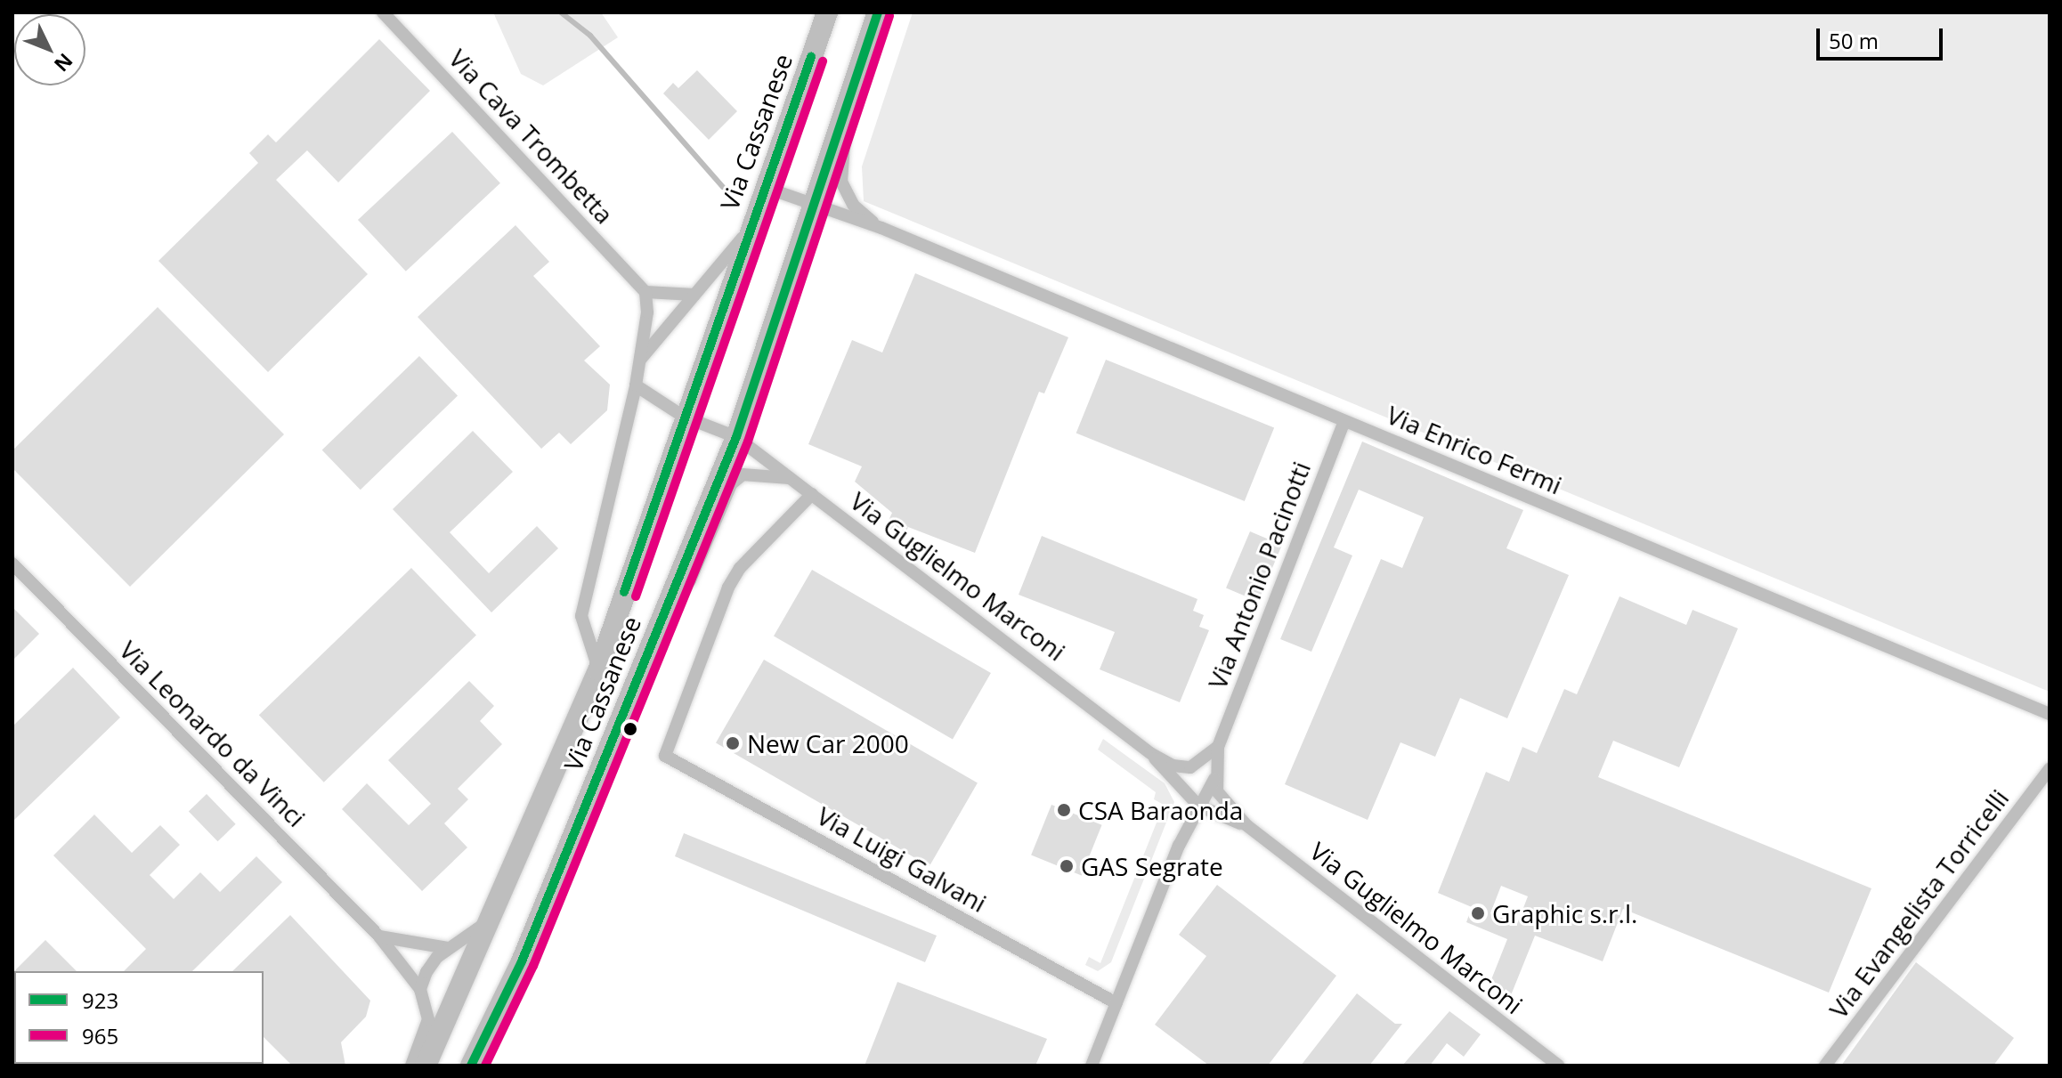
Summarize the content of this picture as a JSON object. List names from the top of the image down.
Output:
{
  "streets": {
    "main road": ["Via Cassanese"],
    "street": [
      "Via Cava Trombetta",
      "Via Enrico Fermi",
      "Via Antonio Pacinotti",
      "Via Guglielmo Marconi",
      "Via Leonardo da Vinci",
      "Via Luigi Galvani",
      "Via Evangelista Torricelli"
    ]
  },
  "crossings": [
    ["Via Cassanese", "Via Enrico Fermi"],
    ["Via Cassanese", "Via Guglielmo Marconi"],
    ["Via Enrico Fermi", "Via Antonio Pacinotti"],
    ["Via Antonio Pacinotti", "Via Guglielmo Marconi"],
    ["Via Guglielmo Marconi", "Via Luigi Galvani"]
  ],
  "places": [
    "New Car 2000",
    "CSA Baraonda",
    "GAS Segrate",
    "Graphic s.r.l."
  ],
  "lines": ["transit line 923", "transit line 965"],
  "legend": ["923", "965"],
  "scale_bar": "50 m",
  "north": "bottom right"
}
